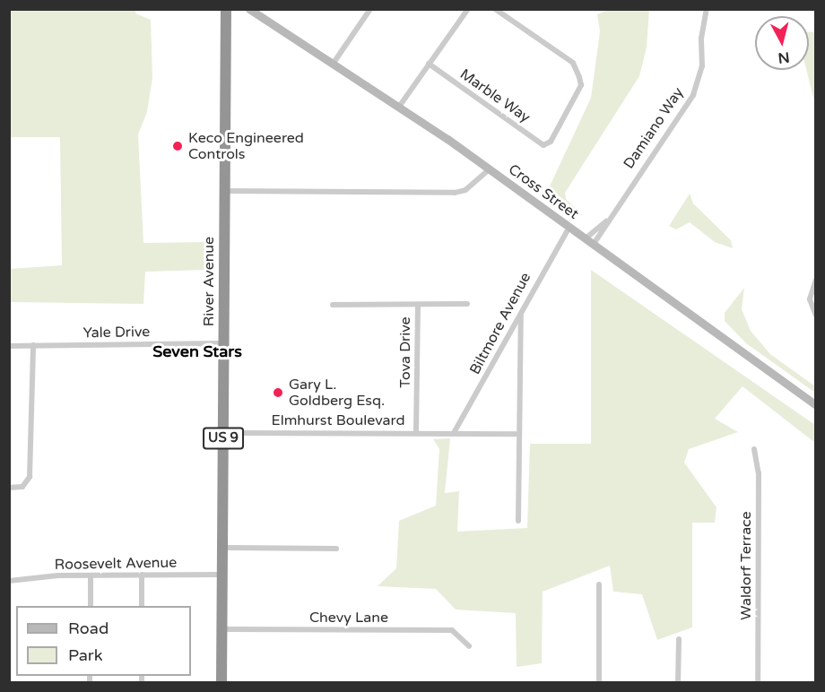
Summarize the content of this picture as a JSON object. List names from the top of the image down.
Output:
{
  "streets": {
    "highway": ["River Avenue", "US 9"],
    "main road": ["Cross Street"],
    "street": [
      "Marble Way",
      "Damiano Way",
      "Biltmore Avenue",
      "Yale Drive",
      "Tova Drive",
      "Elmhurst Boulevard",
      "Roosevelt Avenue",
      "Waldorf Terrace",
      "Chevy Lane"
    ]
  },
  "crossings": [
    ["Damiano Way", "Cross Street"],
    ["Cross Street", "Biltmore Avenue"],
    ["River Avenue", "Yale Drive"],
    ["River Avenue", "Elmhurst Boulevard"],
    ["River Avenue", "Roosevelt Avenue"],
    ["River Avenue", "Chevy Lane"],
    ["Biltmore Avenue", "Elmhurst Boulevard"],
    ["Tova Drive", "Elmhurst Boulevard"]
  ],
  "districts": ["Seven Stars"],
  "places": ["Keco Engineered Controls", "Gary L. Goldberg Esq."],
  "legend": ["Road", "Park"],
  "north": "bottom"
}
